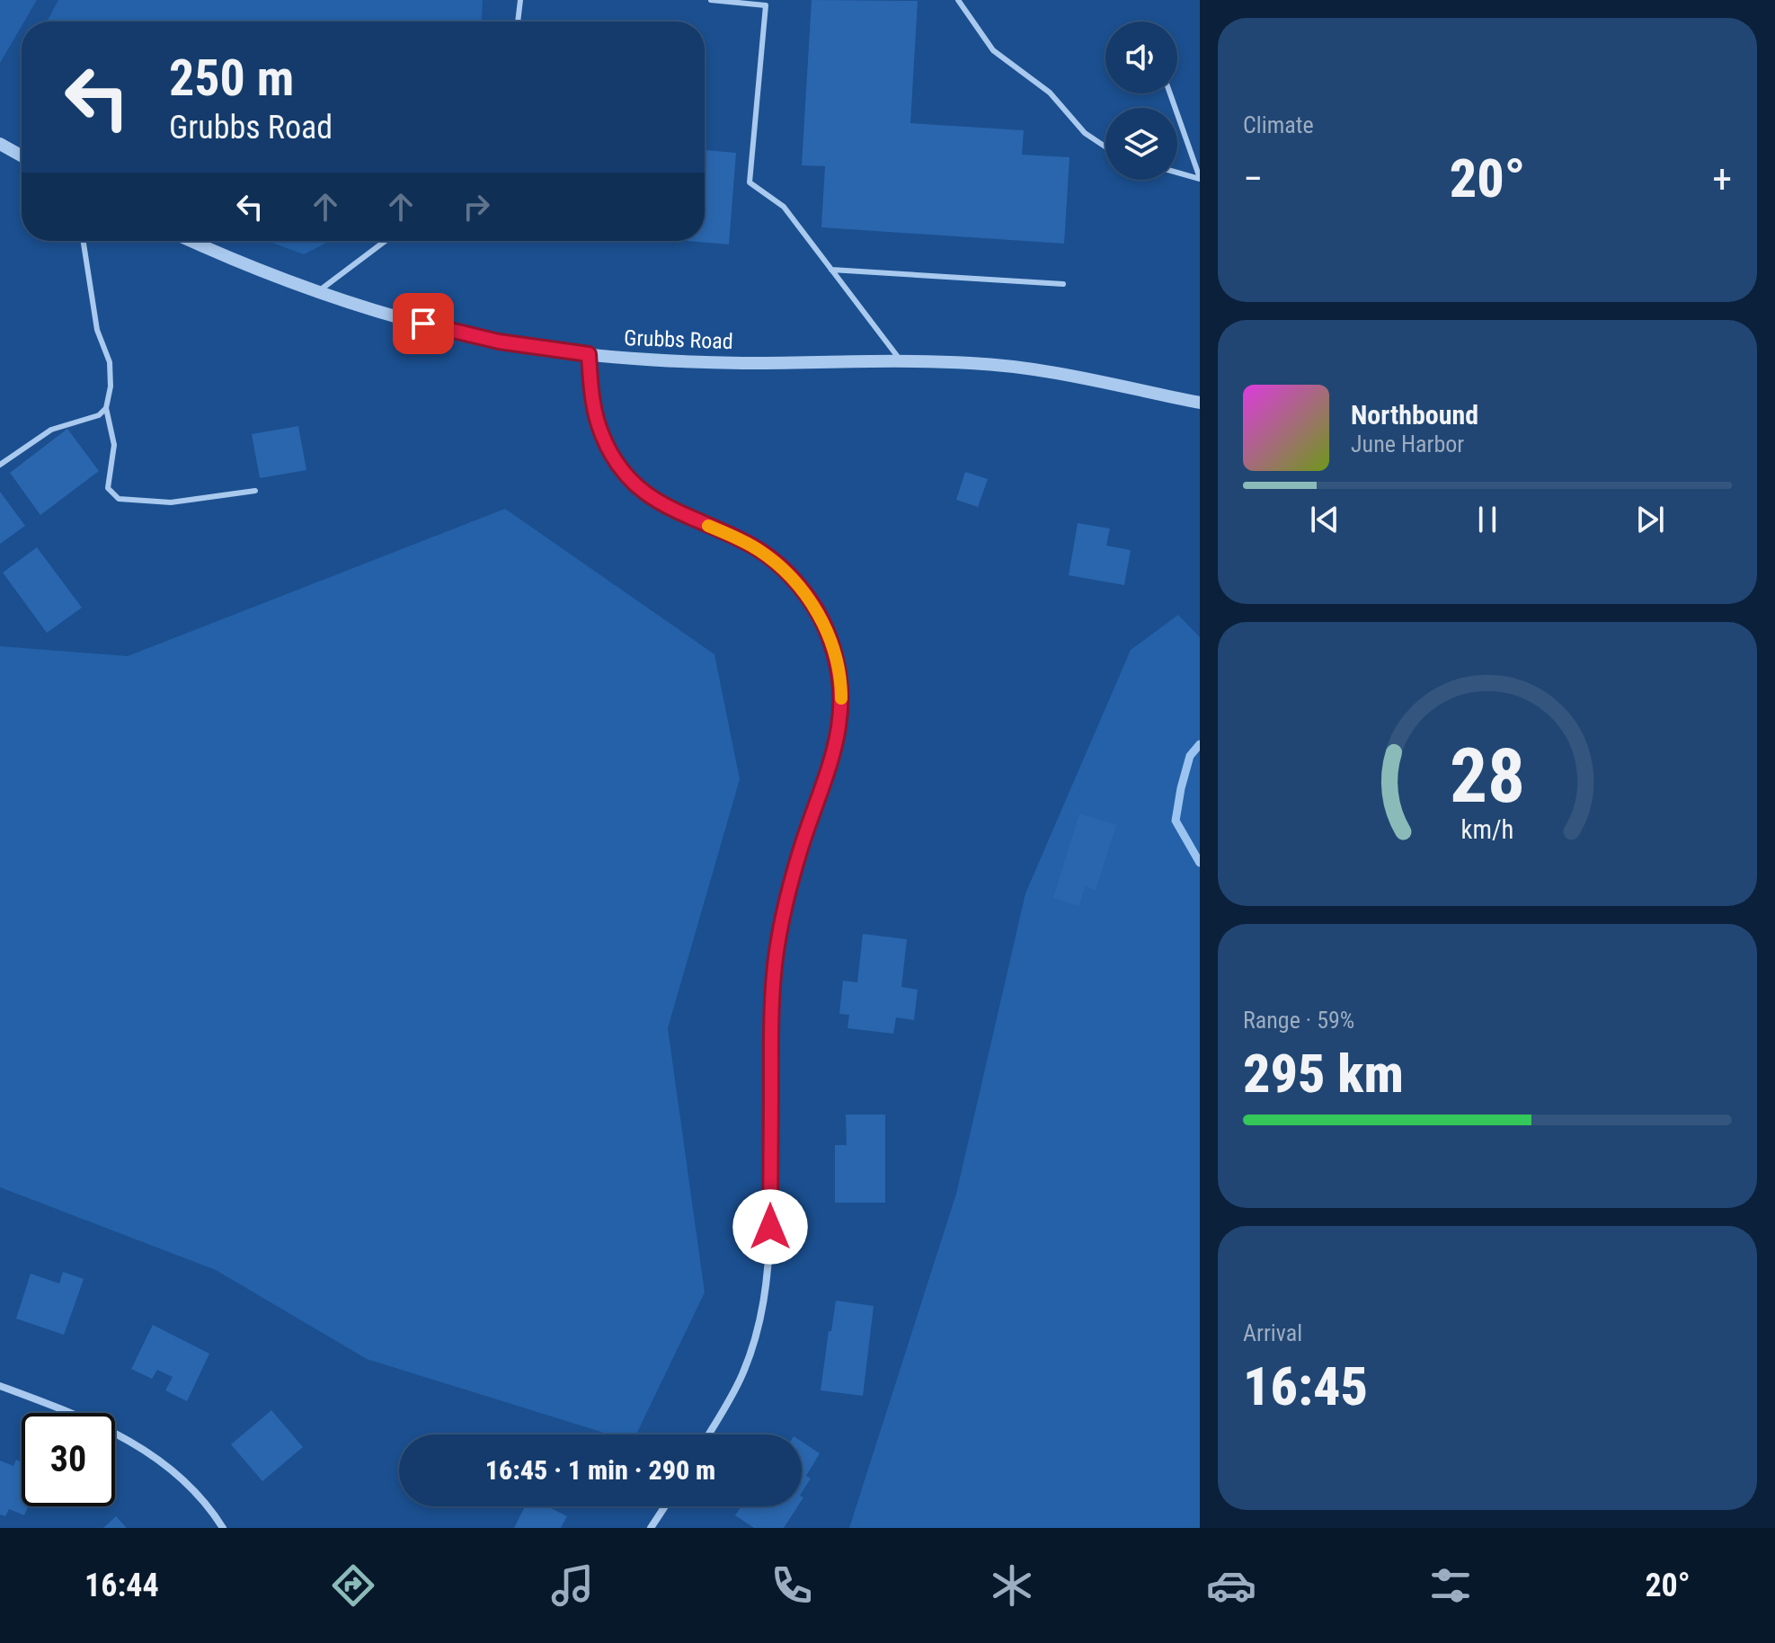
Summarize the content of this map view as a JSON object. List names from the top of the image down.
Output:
{
  "streets": {
    "street": ["Grubbs Road"]
  },
  "page": {
    "tile": [
      "Climate",
      ["Range · 59%", "295 km"],
      ["Arrival", "16:45"]
    ],
    "turn": ["250 m", "Grubbs Road"],
    "heat": ["−", "20°", "+"],
    "song": ["Northbound", "June Harbor"],
    "limit": "30",
    "trip": "16:45 · 1 min · 290 m",
    "tabs": ["16:44", "20°"],
    "gauge": ["28", "km/h"]
  }
}
